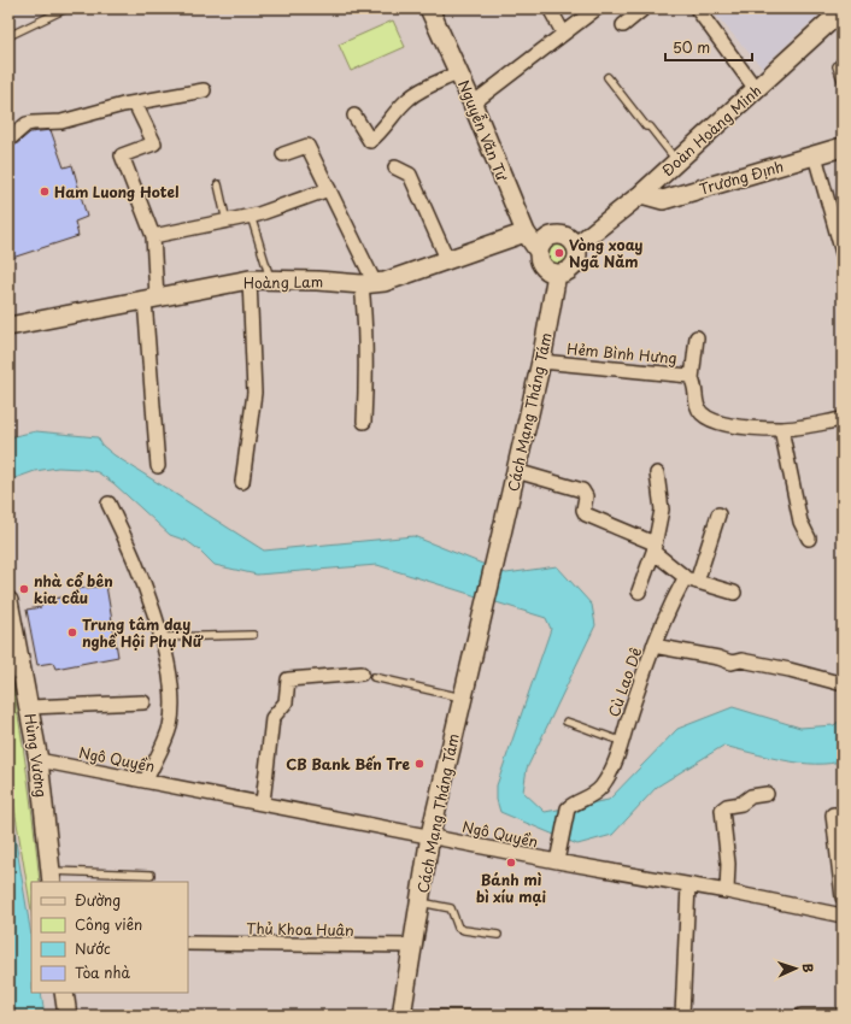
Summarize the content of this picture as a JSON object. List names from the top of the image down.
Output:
{
  "streets": {
    "main road": [
      "Nguyễn Văn Tư",
      "Đoàn Hoàng Minh",
      "Trương Định",
      "Hoàng Lam",
      "Cách Mạng Tháng Tám",
      "Hùng Vương"
    ],
    "street": [
      "Hẻm Bình Hưng",
      "Cù Lao Dê",
      "Ngô Quyền",
      "Thủ Khoa Huân"
    ]
  },
  "crossings": [
    ["Nguyễn Văn Tư", "Đoàn Hoàng Minh"],
    ["Nguyễn Văn Tư", "Hoàng Lam"],
    ["Nguyễn Văn Tư", "Cách Mạng Tháng Tám"],
    ["Đoàn Hoàng Minh", "Trương Định"],
    ["Đoàn Hoàng Minh", "Cách Mạng Tháng Tám"],
    ["Hẻm Bình Hưng", "Cách Mạng Tháng Tám"],
    ["Cách Mạng Tháng Tám", "Ngô Quyền"],
    ["Cách Mạng Tháng Tám", "Thủ Khoa Huân"],
    ["Cù Lao Dê", "Ngô Quyền"],
    ["Hùng Vương", "Ngô Quyền"]
  ],
  "places": [
    "Ham Luong Hotel",
    "Vòng xoay Ngã Năm",
    "nhà cổ bên kia cầu",
    "Trung tâm dạy nghề Hội Phụ Nữ",
    "CB Bank Bến Tre",
    "Bánh mì bì xíu mại"
  ],
  "legend": [
    "Đường",
    "Công viên",
    "Nước",
    "Tòa nhà"
  ],
  "scale_bar": "50 m",
  "north": "right"
}
